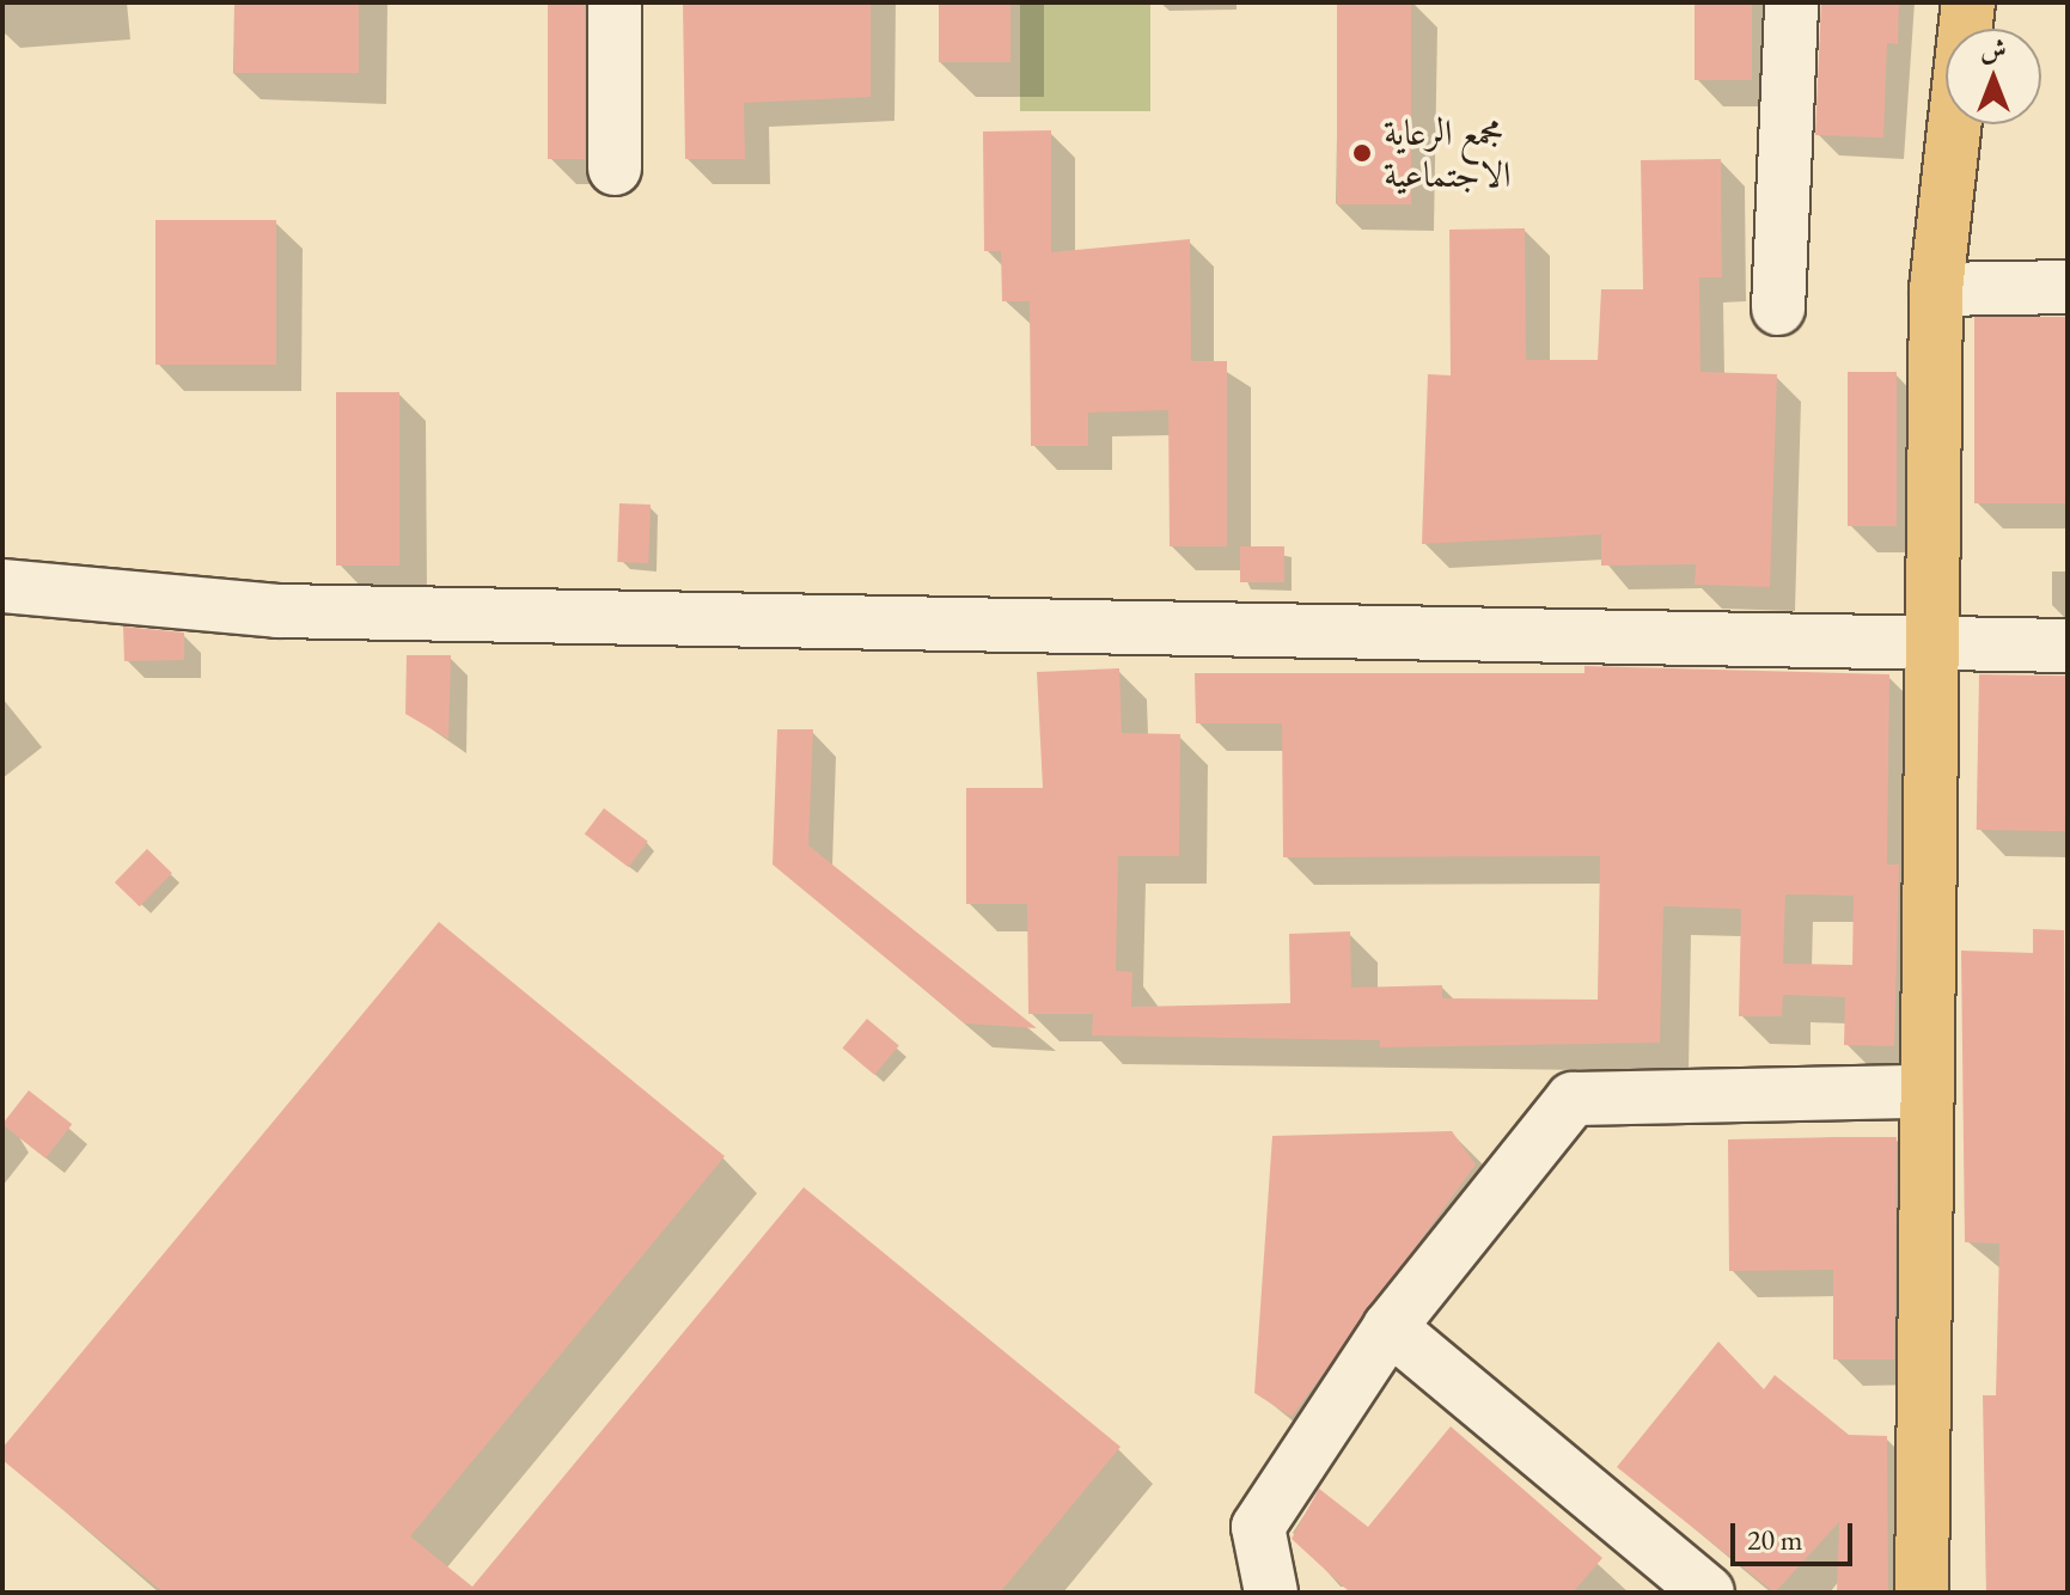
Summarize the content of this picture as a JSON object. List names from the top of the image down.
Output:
{
  "places": ["مجمع الرعاية الاجتماعية"],
  "scale_bar": "20 m",
  "north": "top"
}
